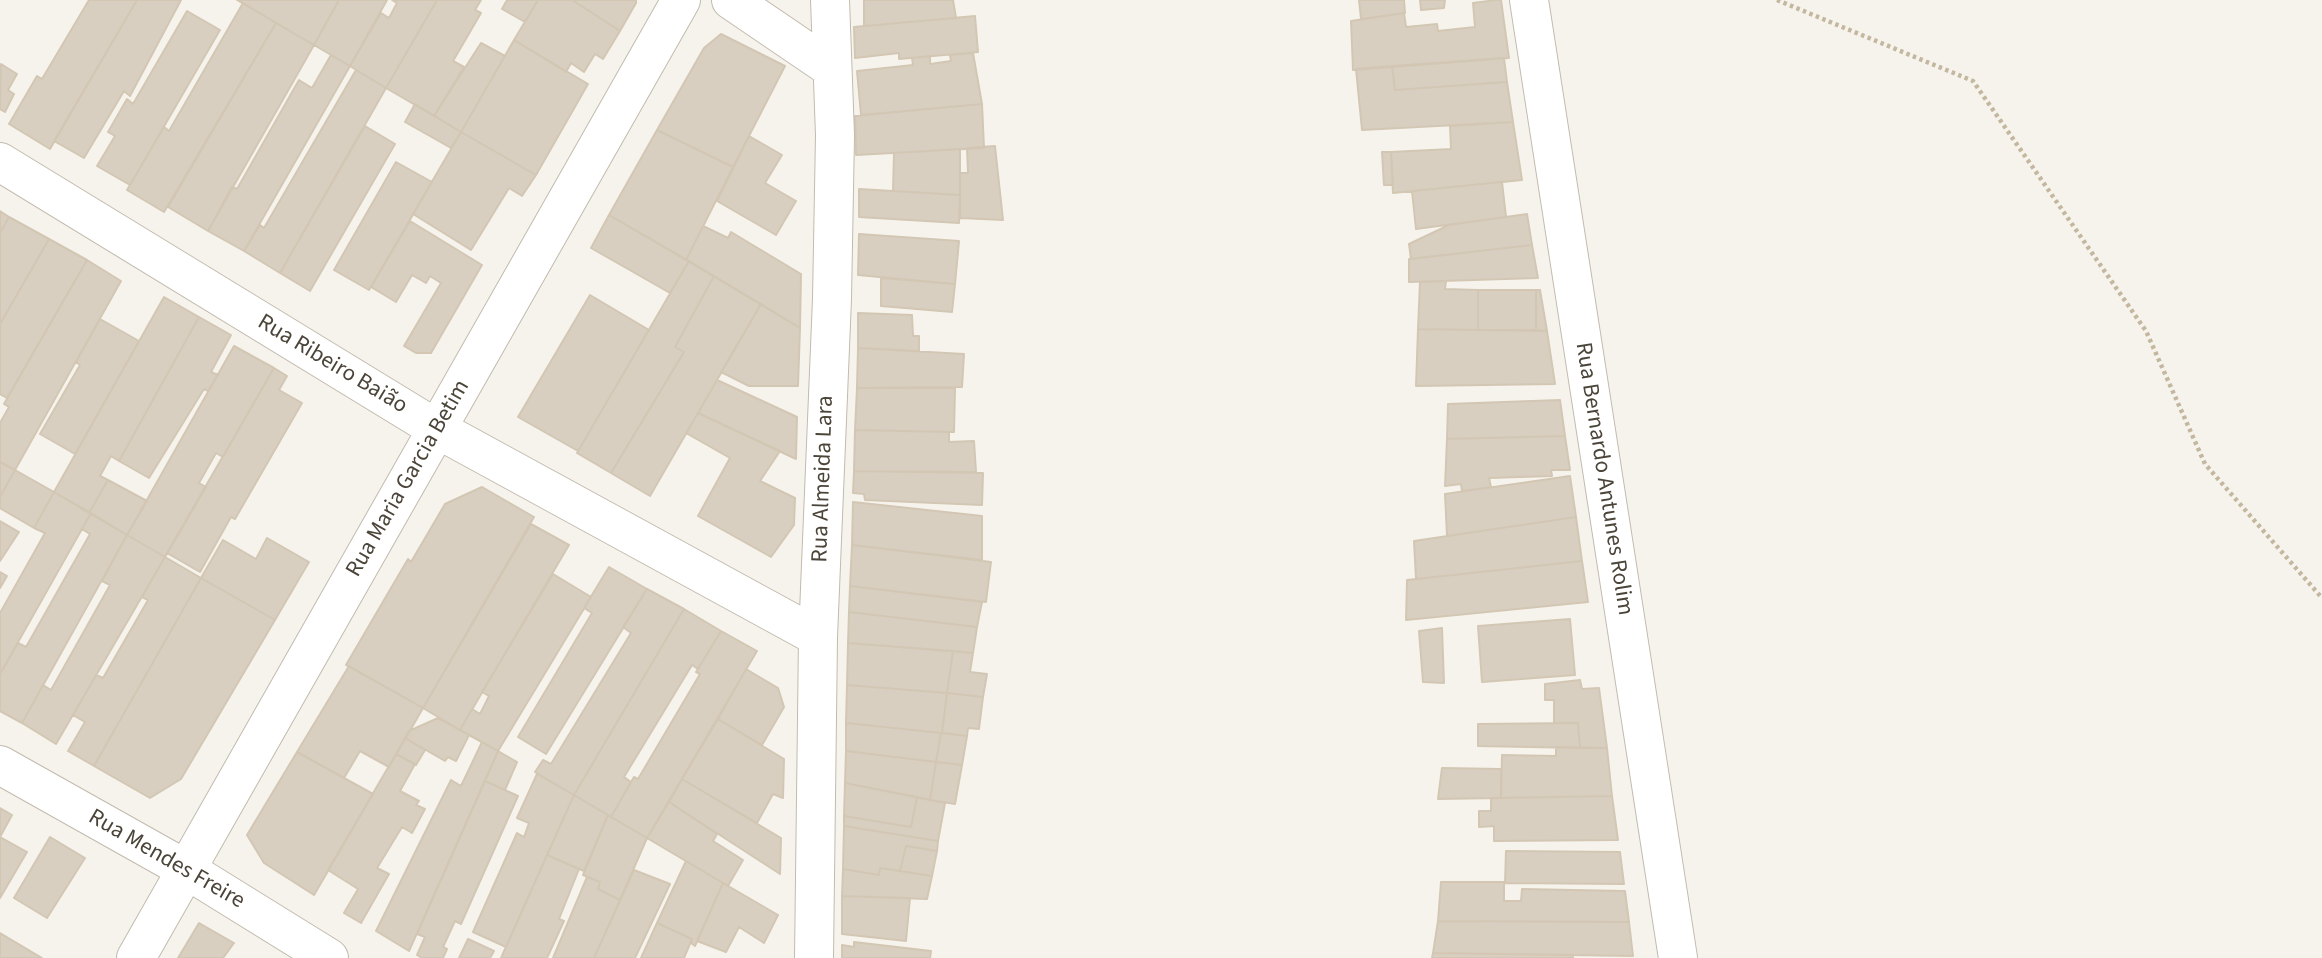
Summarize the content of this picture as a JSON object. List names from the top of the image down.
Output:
{
  "streets": {
    "street": [
      "Rua Ribeiro Baião",
      "Rua Maria Garcia Betim",
      "Rua Almeida Lara",
      "Rua Bernardo Antunes Rolim",
      "Rua Mendes Freire"
    ]
  },
  "crossings": [
    ["Rua Ribeiro Baião", "Rua Maria Garcia Betim"],
    ["Rua Ribeiro Baião", "Rua Almeida Lara"],
    ["Rua Maria Garcia Betim", "Rua Mendes Freire"]
  ]
}
